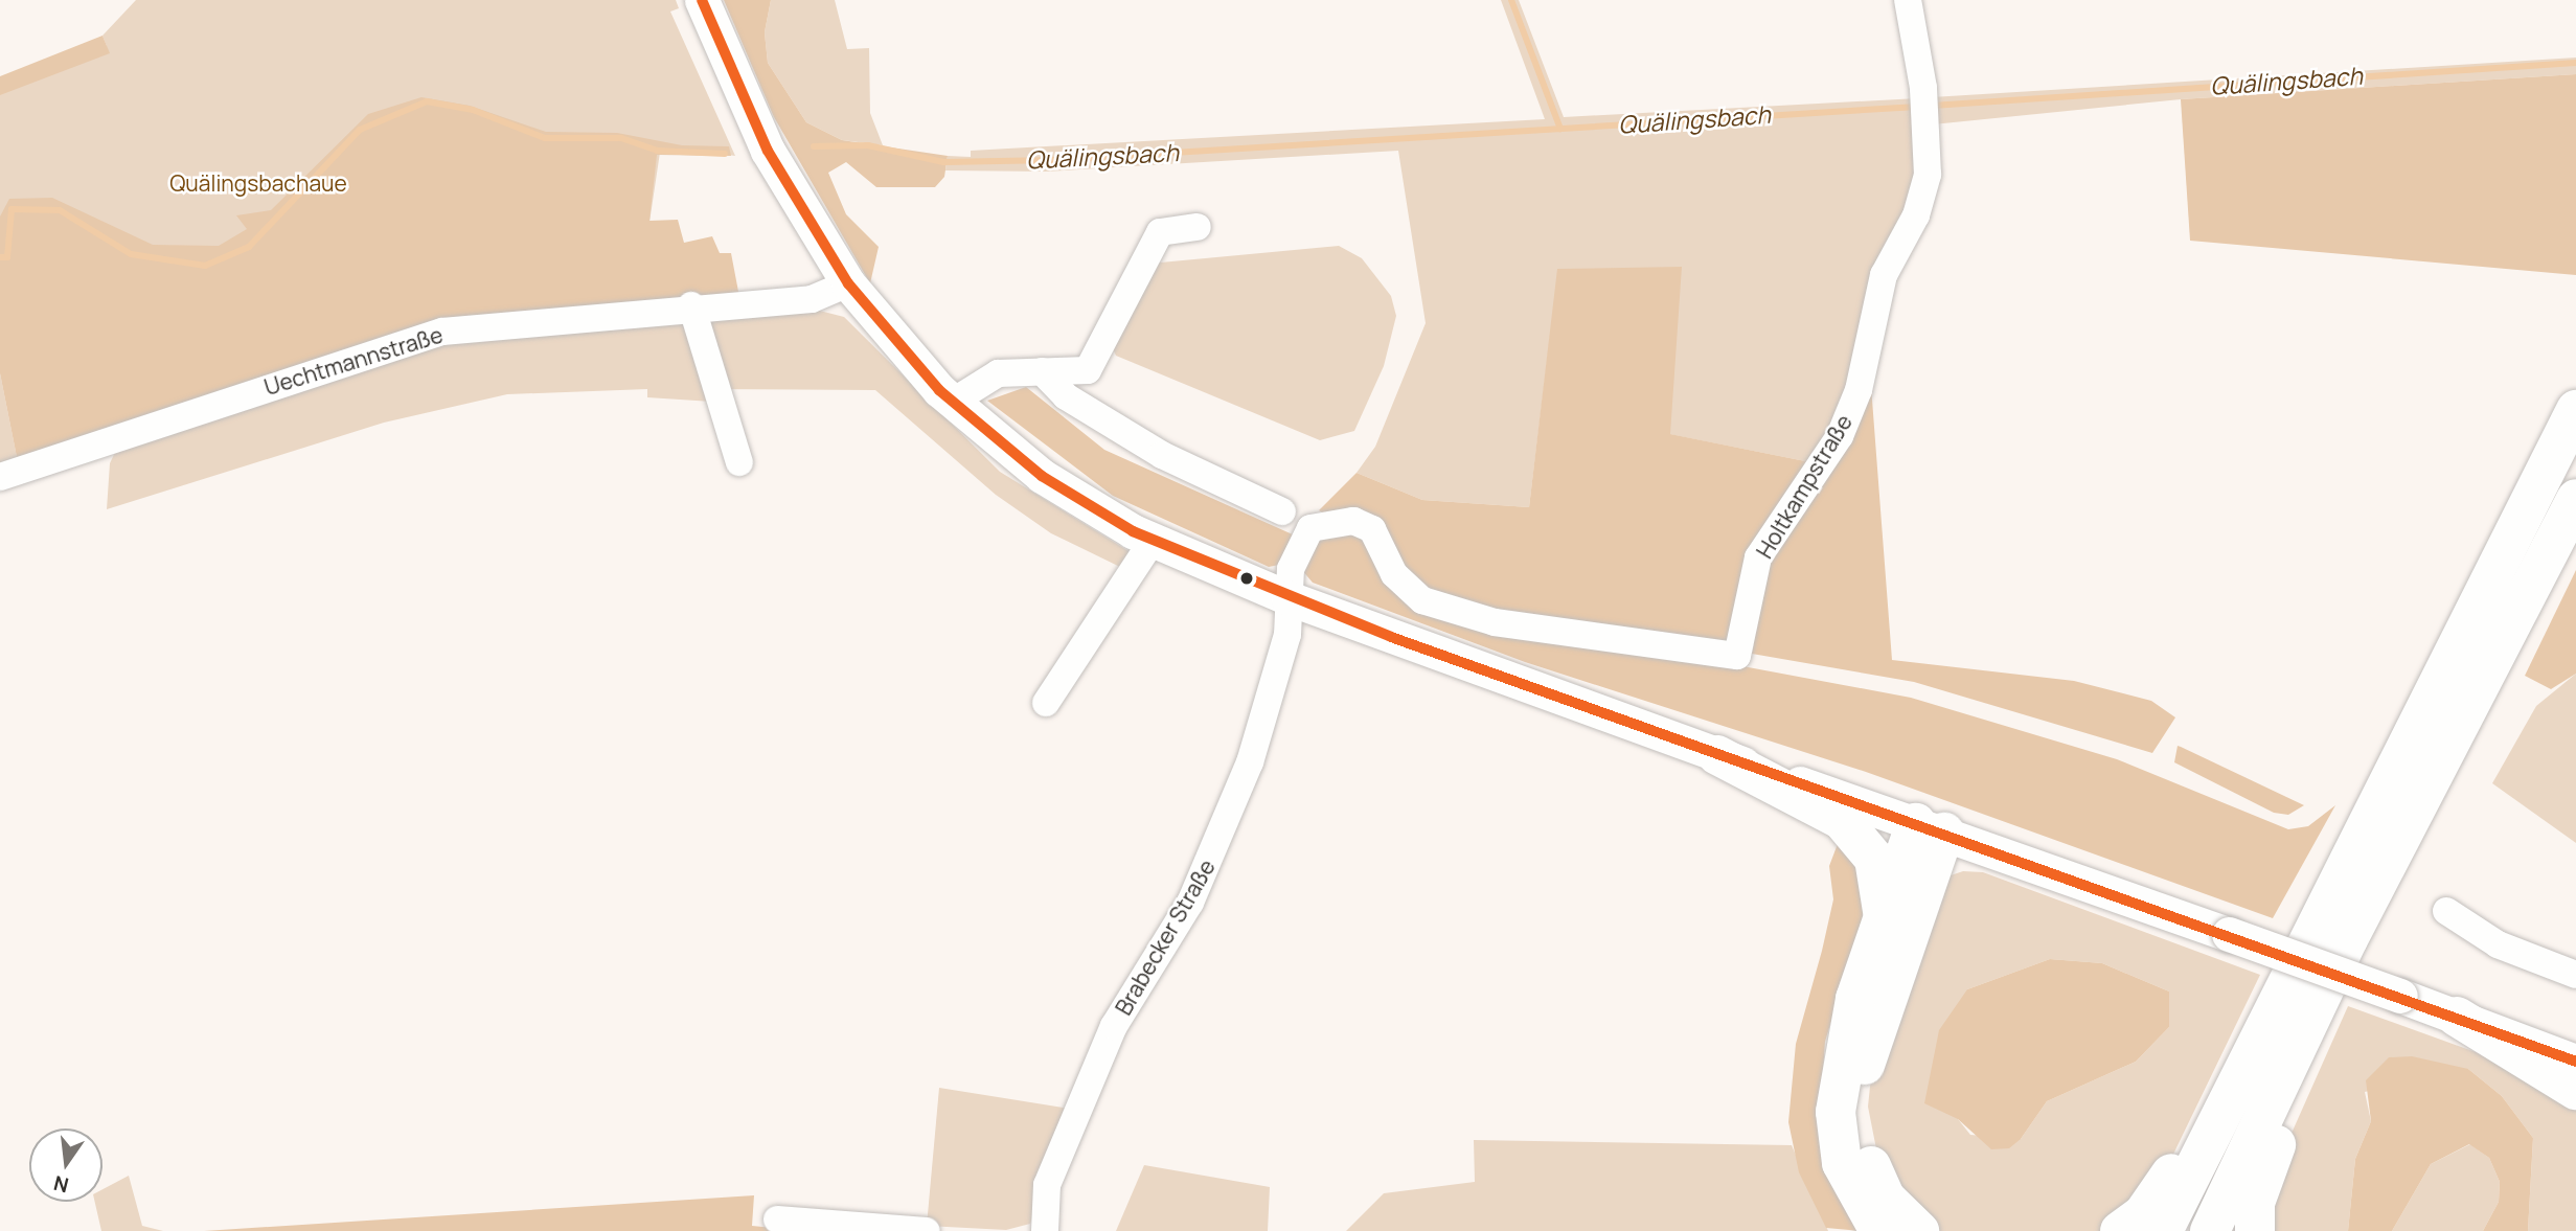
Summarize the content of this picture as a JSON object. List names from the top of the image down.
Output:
{
  "streets": {
    "street": ["Uechtmannstraße", "Holtkampstraße", "Brabecker Straße"]
  },
  "crossings": [
    ["Holtkampstraße", "Brabecker Straße"]
  ],
  "water": ["Quälingsbach"],
  "parks": ["Quälingsbachaue"],
  "north": "bottom"
}
